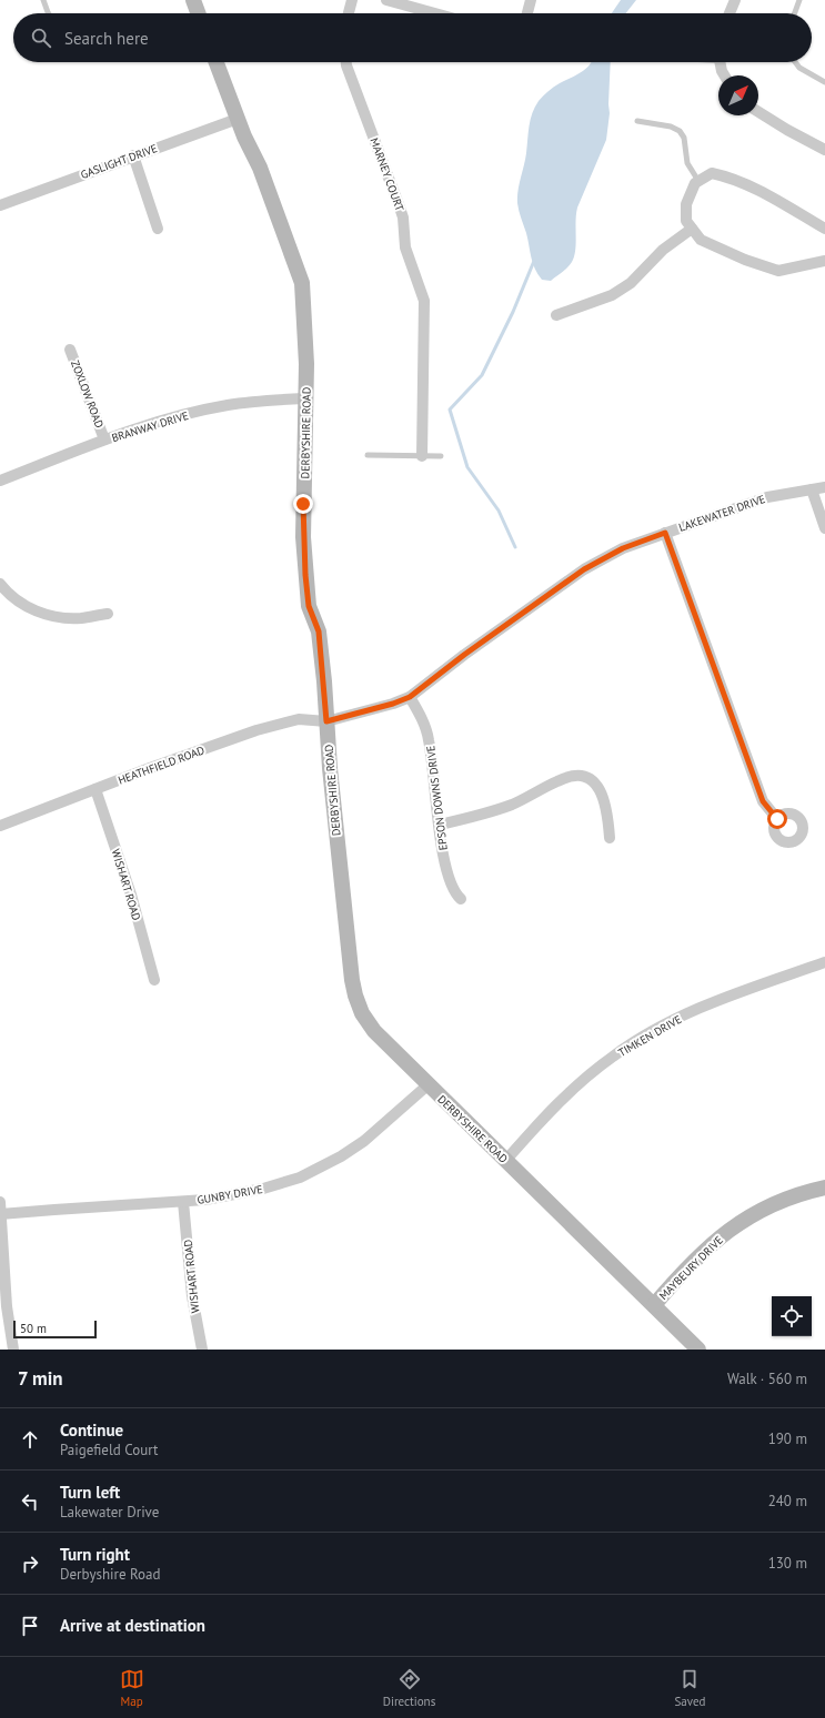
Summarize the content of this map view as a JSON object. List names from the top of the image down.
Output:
{
  "streets": {
    "street": [
      "GASLIGHT DRIVE",
      "MARNEY COURT",
      "ZOXLOW ROAD",
      "BRANWAY DRIVE",
      "DERBYSHIRE ROAD",
      "LAKEWATER DRIVE",
      "HEATHFIELD ROAD",
      "EPSON DOWNS DRIVE",
      "WISHART ROAD",
      "TIMKEN DRIVE",
      "GUNBY DRIVE",
      "MAYBEURY DRIVE"
    ]
  },
  "crossings": [
    ["GASLIGHT DRIVE", "DERBYSHIRE ROAD"],
    ["ZOXLOW ROAD", "BRANWAY DRIVE"],
    ["BRANWAY DRIVE", "DERBYSHIRE ROAD"],
    ["DERBYSHIRE ROAD", "LAKEWATER DRIVE"],
    ["DERBYSHIRE ROAD", "HEATHFIELD ROAD"],
    ["DERBYSHIRE ROAD", "TIMKEN DRIVE"],
    ["DERBYSHIRE ROAD", "GUNBY DRIVE"],
    ["DERBYSHIRE ROAD", "MAYBEURY DRIVE"],
    ["LAKEWATER DRIVE", "HEATHFIELD ROAD"],
    ["LAKEWATER DRIVE", "EPSON DOWNS DRIVE"],
    ["HEATHFIELD ROAD", "WISHART ROAD"],
    ["WISHART ROAD", "GUNBY DRIVE"]
  ],
  "scale_bar": "50 m",
  "north": "top right",
  "page": {
    "search": "Search here",
    "scale": "50 m",
    "heading": ["7 min", "Walk · 560 m"],
    "list": [
      ["Continue", "Paigefield Court", "190 m"],
      ["Turn left", "Lakewater Drive", "240 m"],
      ["Turn right", "Derbyshire Road", "130 m"],
      "Arrive at destination"
    ],
    "nav": ["Map", "Directions", "Saved"]
  }
}
